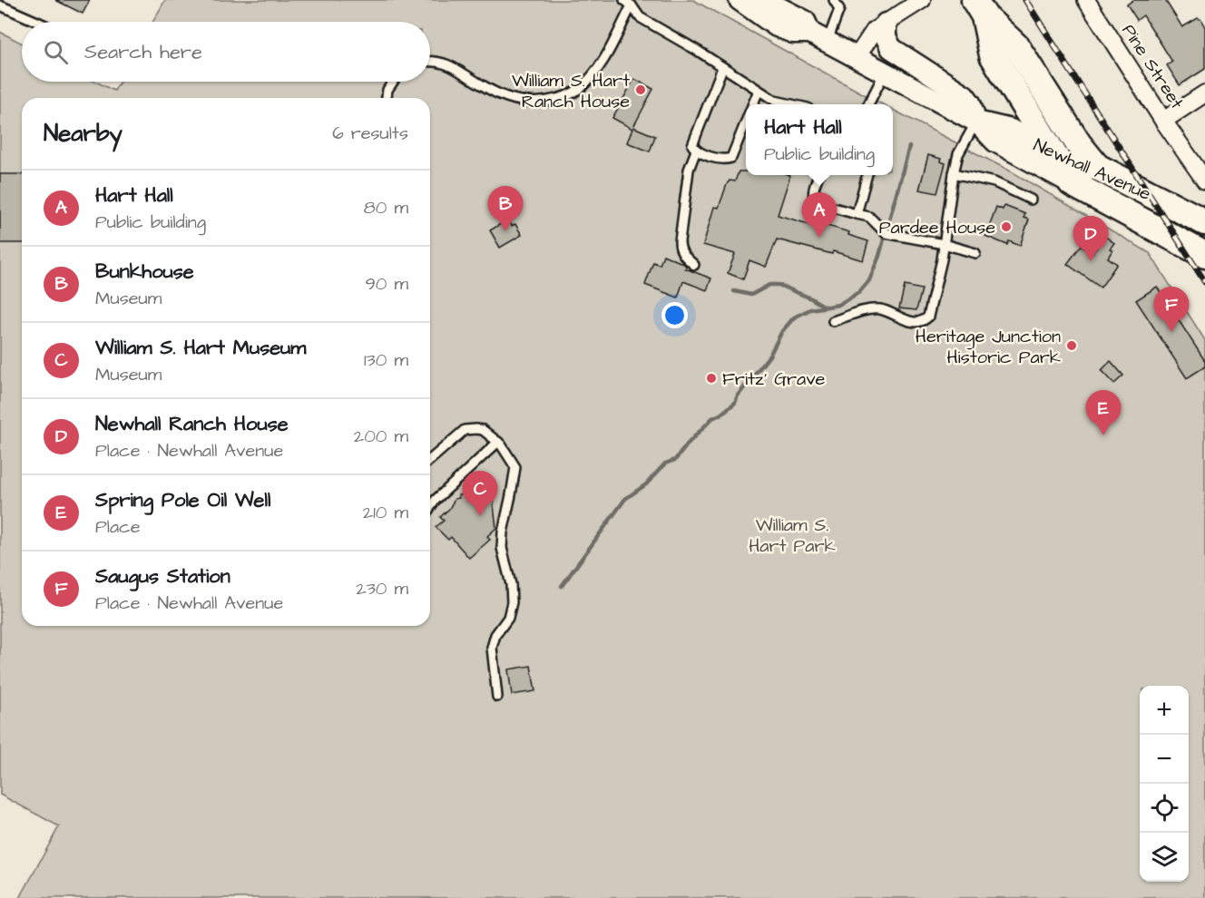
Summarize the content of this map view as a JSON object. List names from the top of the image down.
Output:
{
  "streets": {
    "main road": ["Newhall Avenue"],
    "street": ["Pine Street"]
  },
  "parks": ["William S. Hart Park"],
  "places": [
    "William S. Hart Ranch House",
    "Pardee House",
    "Heritage Junction Historic Park",
    "Fritz' Grave"
  ],
  "page": {
    "search": "Search here",
    "heading": ["Nearby", "6 results"],
    "popup": ["Hart Hall", "Public building"],
    "list": [
      {
        "mark": "A",
        "name": "Hart Hall",
        "note": "Public building",
        "value": "80 m"
      },
      {
        "mark": "B",
        "name": "Bunkhouse",
        "note": "Museum",
        "value": "90 m"
      },
      {
        "mark": "C",
        "name": "William S. Hart Museum",
        "note": "Museum",
        "value": "130 m"
      },
      {
        "mark": "D",
        "name": "Newhall Ranch House",
        "note": "Place · Newhall Avenue",
        "value": "200 m"
      },
      {
        "mark": "E",
        "name": "Spring Pole Oil Well",
        "note": "Place",
        "value": "210 m"
      },
      {
        "mark": "F",
        "name": "Saugus Station",
        "note": "Place · Newhall Avenue",
        "value": "230 m"
      }
    ],
    "pins": [
      "B",
      "A",
      "D",
      "F",
      "E",
      "C"
    ],
    "map_buttons": ["+", "−"]
  }
}
